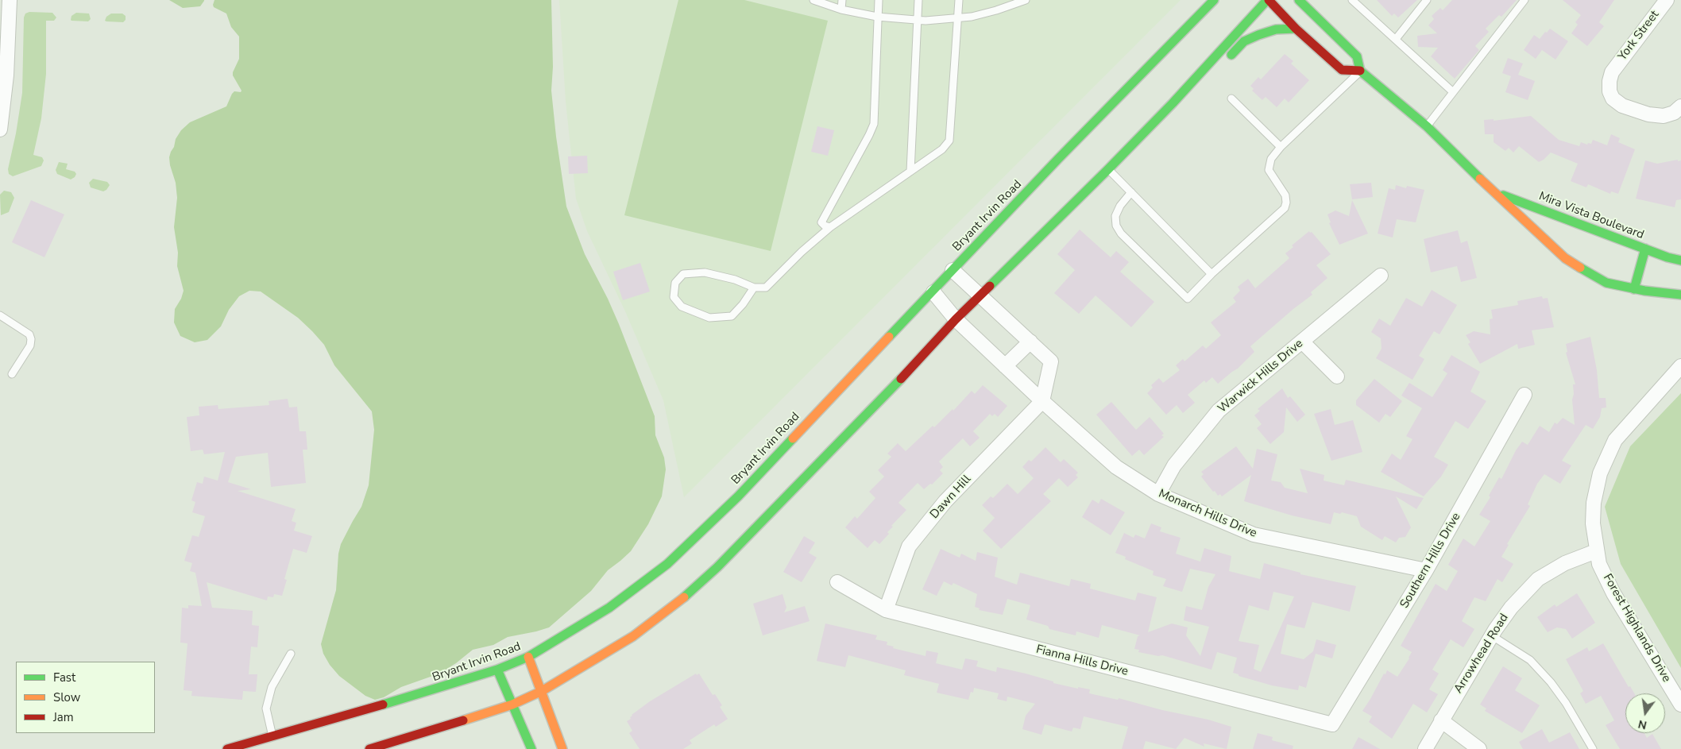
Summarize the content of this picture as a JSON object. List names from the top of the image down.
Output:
{
  "streets": {
    "main road": ["Bryant Irvin Road", "Mira Vista Boulevard"],
    "street": [
      "York Street",
      "Warwick Hills Drive",
      "Dawn Hill",
      "Monarch Hills Drive",
      "Southern Hills Drive",
      "Forest Highlands Drive",
      "Arrowhead Road",
      "Fianna Hills Drive"
    ]
  },
  "crossings": [
    ["Bryant Irvin Road", "Monarch Hills Drive"],
    ["Warwick Hills Drive", "Monarch Hills Drive"],
    ["Dawn Hill", "Monarch Hills Drive"],
    ["Dawn Hill", "Fianna Hills Drive"],
    ["Monarch Hills Drive", "Southern Hills Drive"],
    ["Southern Hills Drive", "Fianna Hills Drive"],
    ["Forest Highlands Drive", "Arrowhead Road"]
  ],
  "legend": ["Fast", "Slow", "Jam"],
  "north": "bottom"
}
